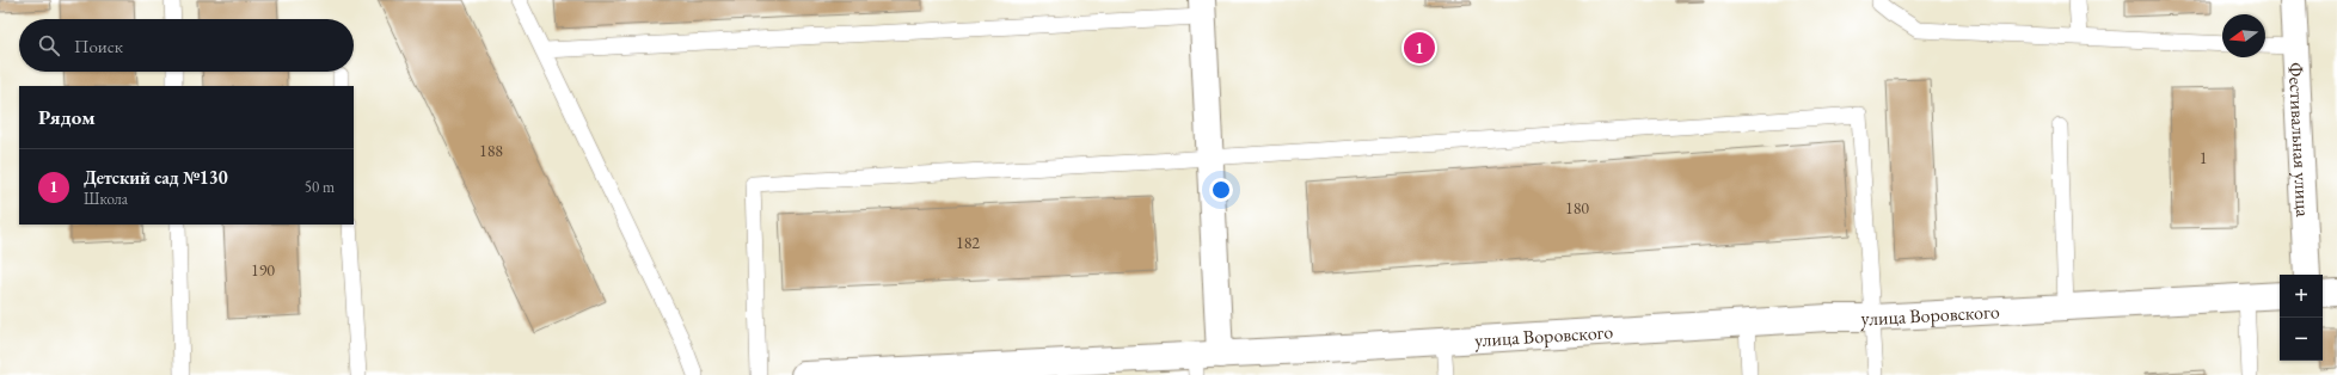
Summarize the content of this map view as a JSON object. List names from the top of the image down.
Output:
{
  "streets": {
    "street": ["Фестивальная улица", "улица Воровского"]
  },
  "house_numbers": [
    "188",
    "1",
    "180",
    "182",
    "190"
  ],
  "north": "left",
  "page": {
    "search": "Поиск",
    "pins": "1",
    "heading": "Рядом",
    "list": [
      {
        "mark": "1",
        "name": "Детский сад №130",
        "note": "Школа",
        "value": "50 m"
      }
    ],
    "map_buttons": ["+", "−"]
  }
}
